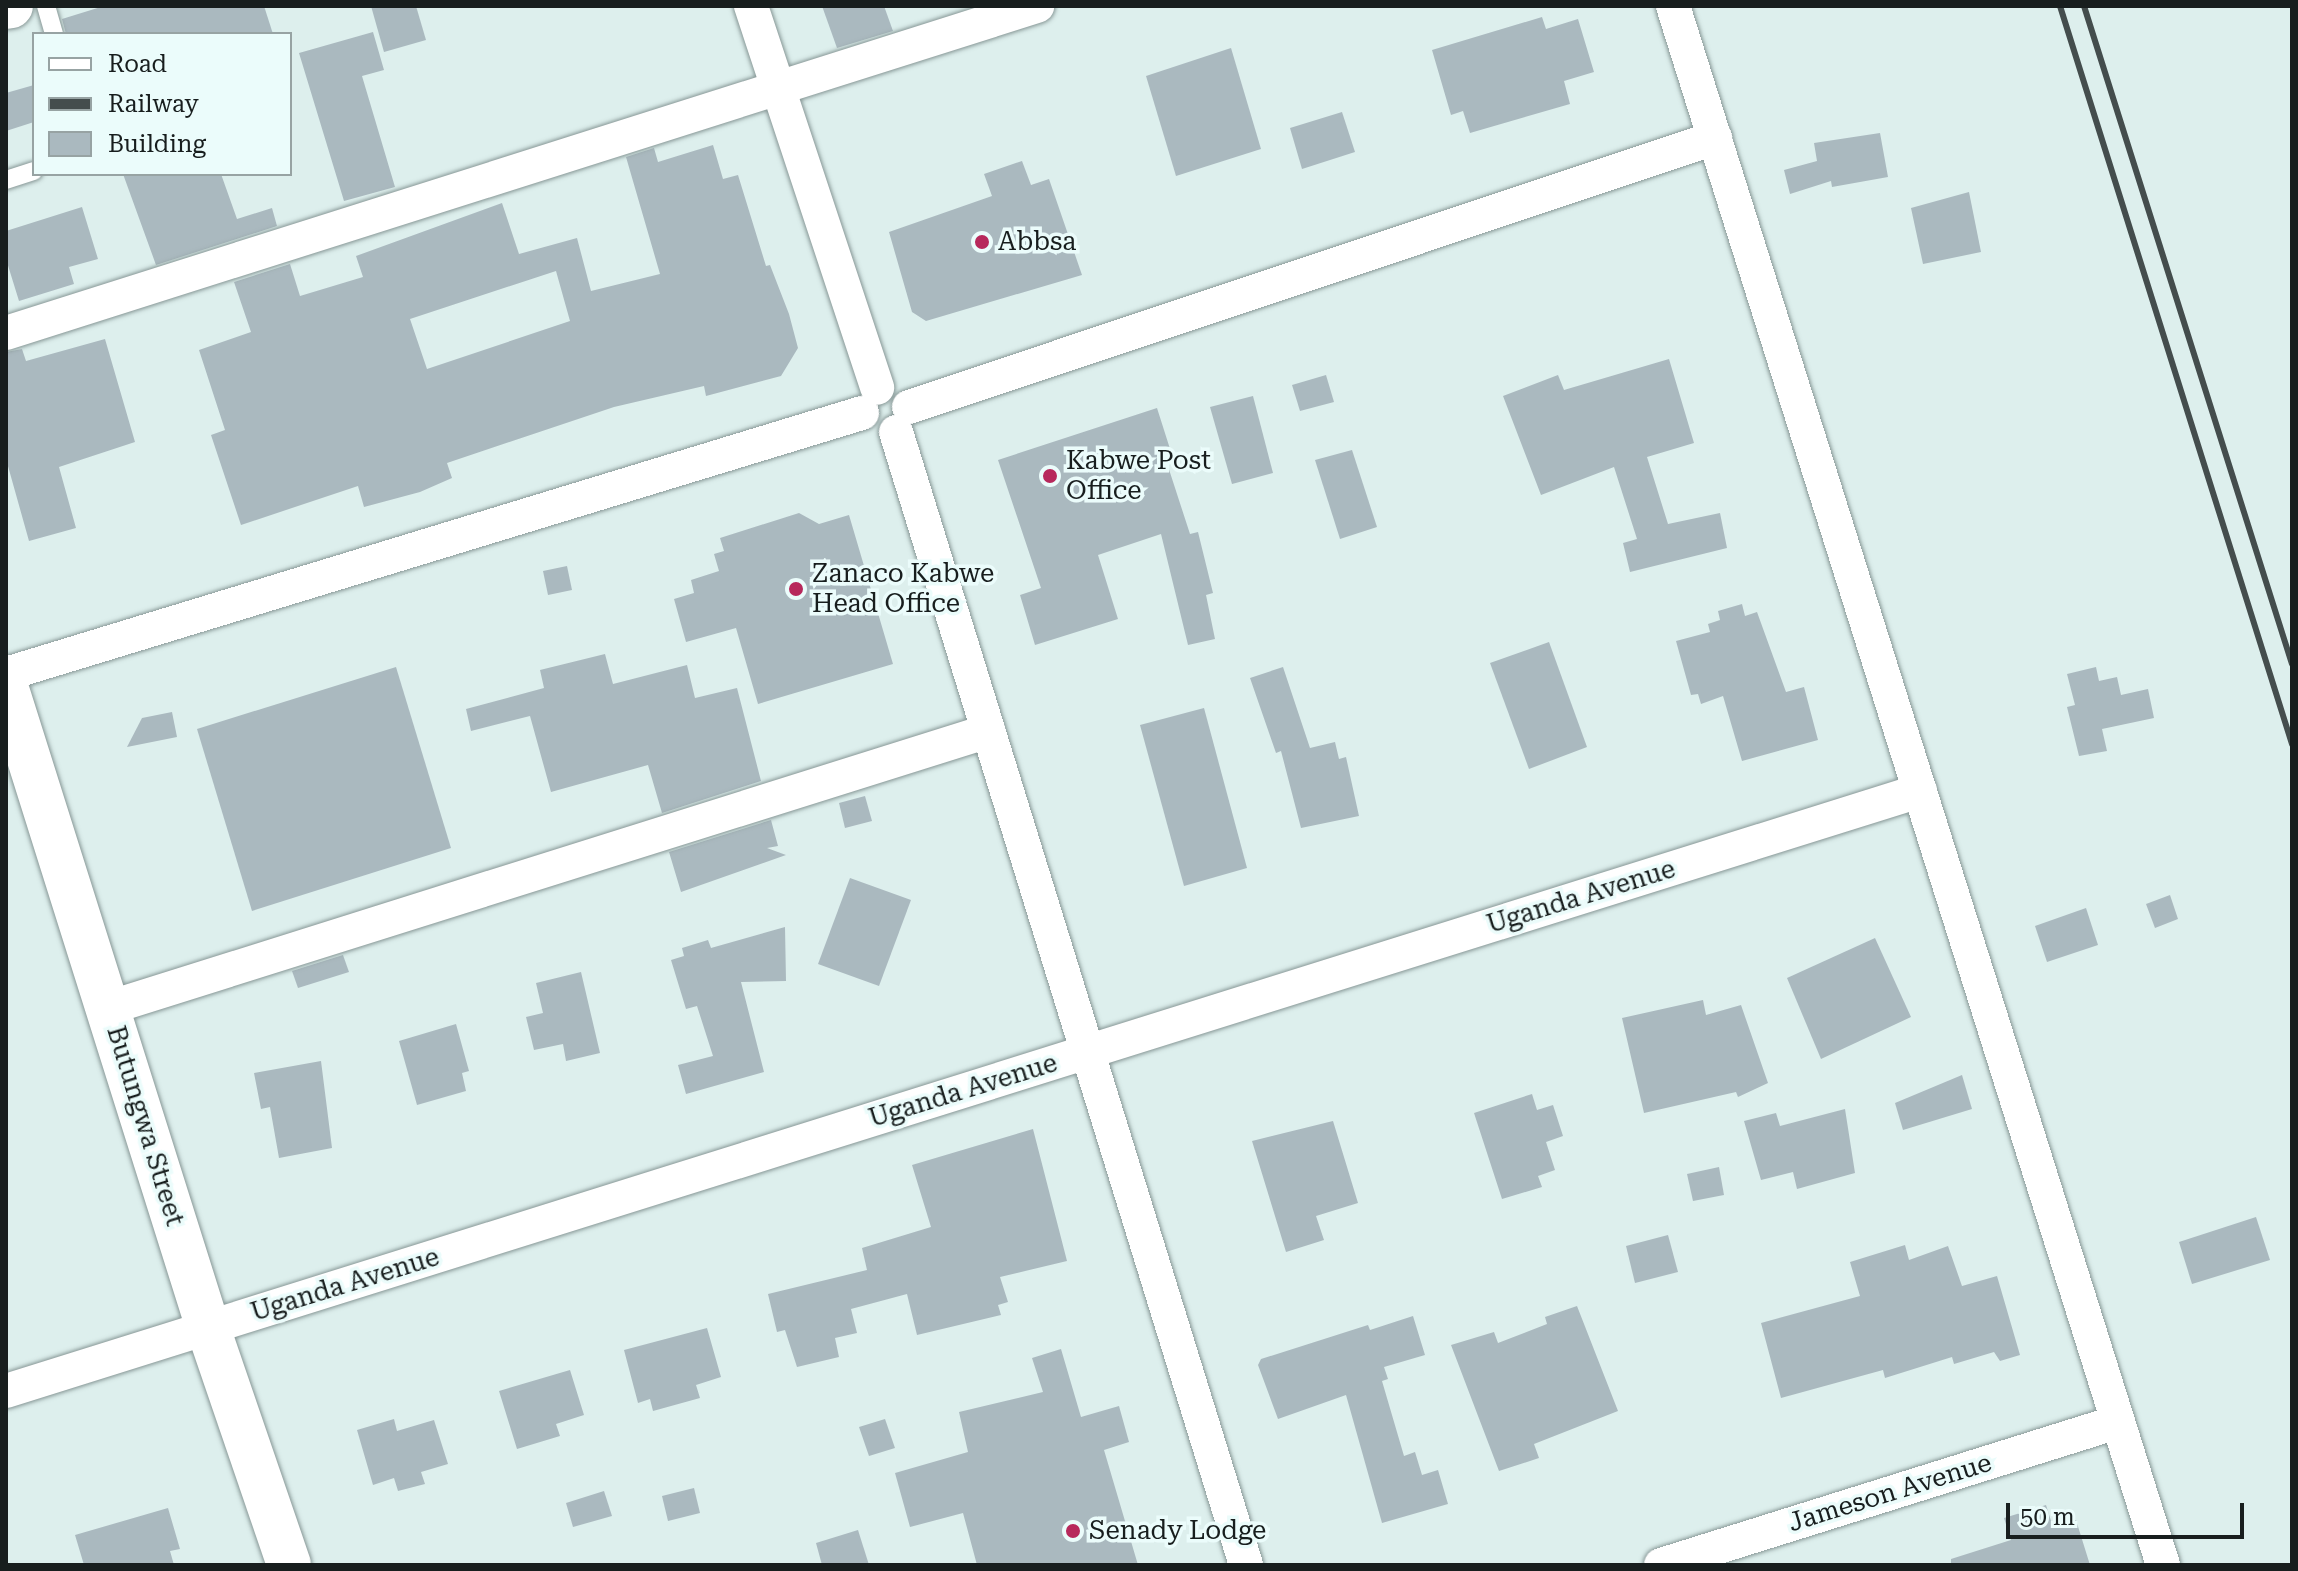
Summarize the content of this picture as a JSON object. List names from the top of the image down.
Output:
{
  "streets": {
    "main road": ["Butungwa Street"],
    "street": ["Uganda Avenue", "Jameson Avenue"]
  },
  "crossings": [
    ["Uganda Avenue", "Butungwa Street"]
  ],
  "places": [
    "Abbsa",
    "Kabwe Post Office",
    "Zanaco Kabwe Head Office",
    "Senady Lodge"
  ],
  "legend": ["Road", "Railway", "Building"],
  "scale_bar": "50 m"
}
